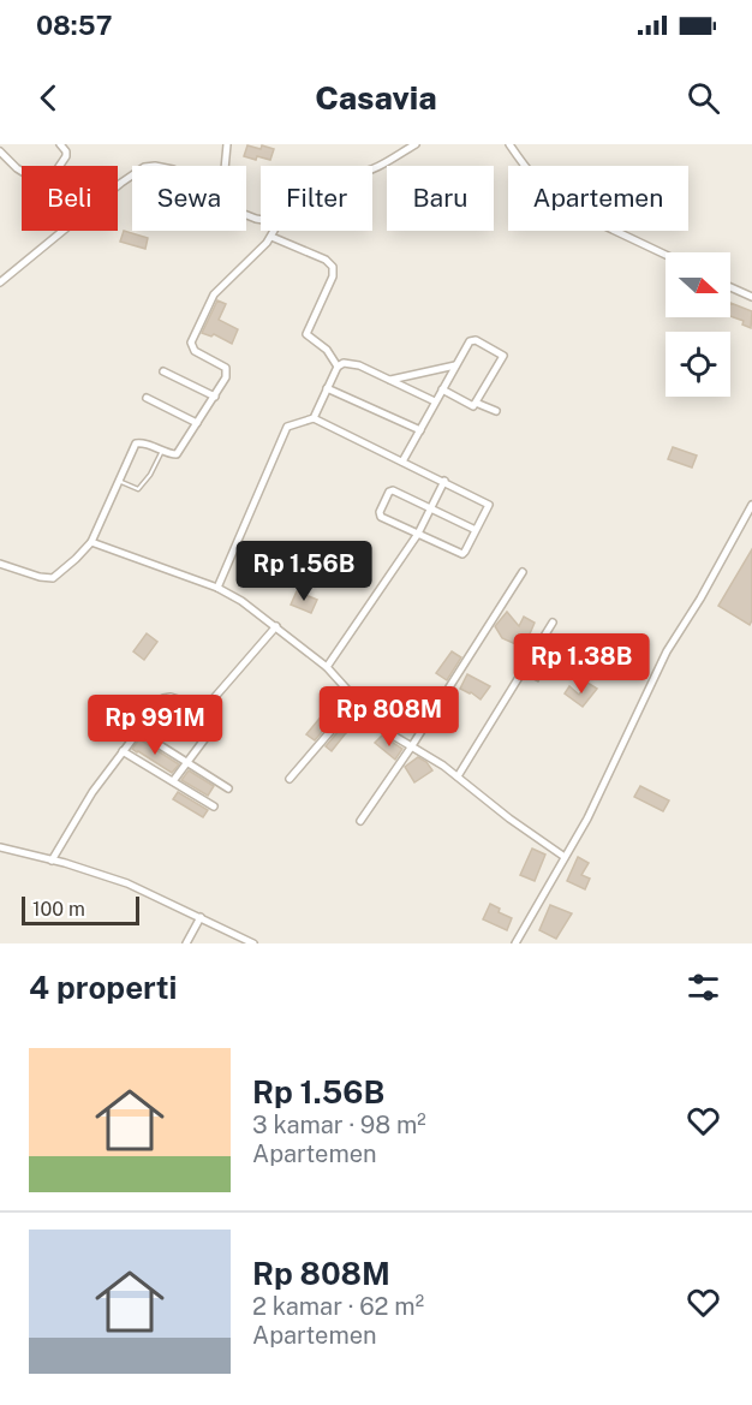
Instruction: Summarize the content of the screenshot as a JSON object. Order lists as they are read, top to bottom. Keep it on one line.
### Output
{"scale_bar":"100 m","north":"right","page":{"status":"08:57","header":"Casavia","chip":["Beli","Sewa","Filter","Baru","Apartemen"],"price":["Rp 1.56B","Rp 1.38B","Rp 808M","Rp 991M"],"scale":"100 m","heading":"4 properti","list":[{"name":"Rp 1.56B","note":"3 kamar · 98 m² · Apartemen"},{"name":"Rp 808M","note":"2 kamar · 62 m² · Apartemen"}]}}
